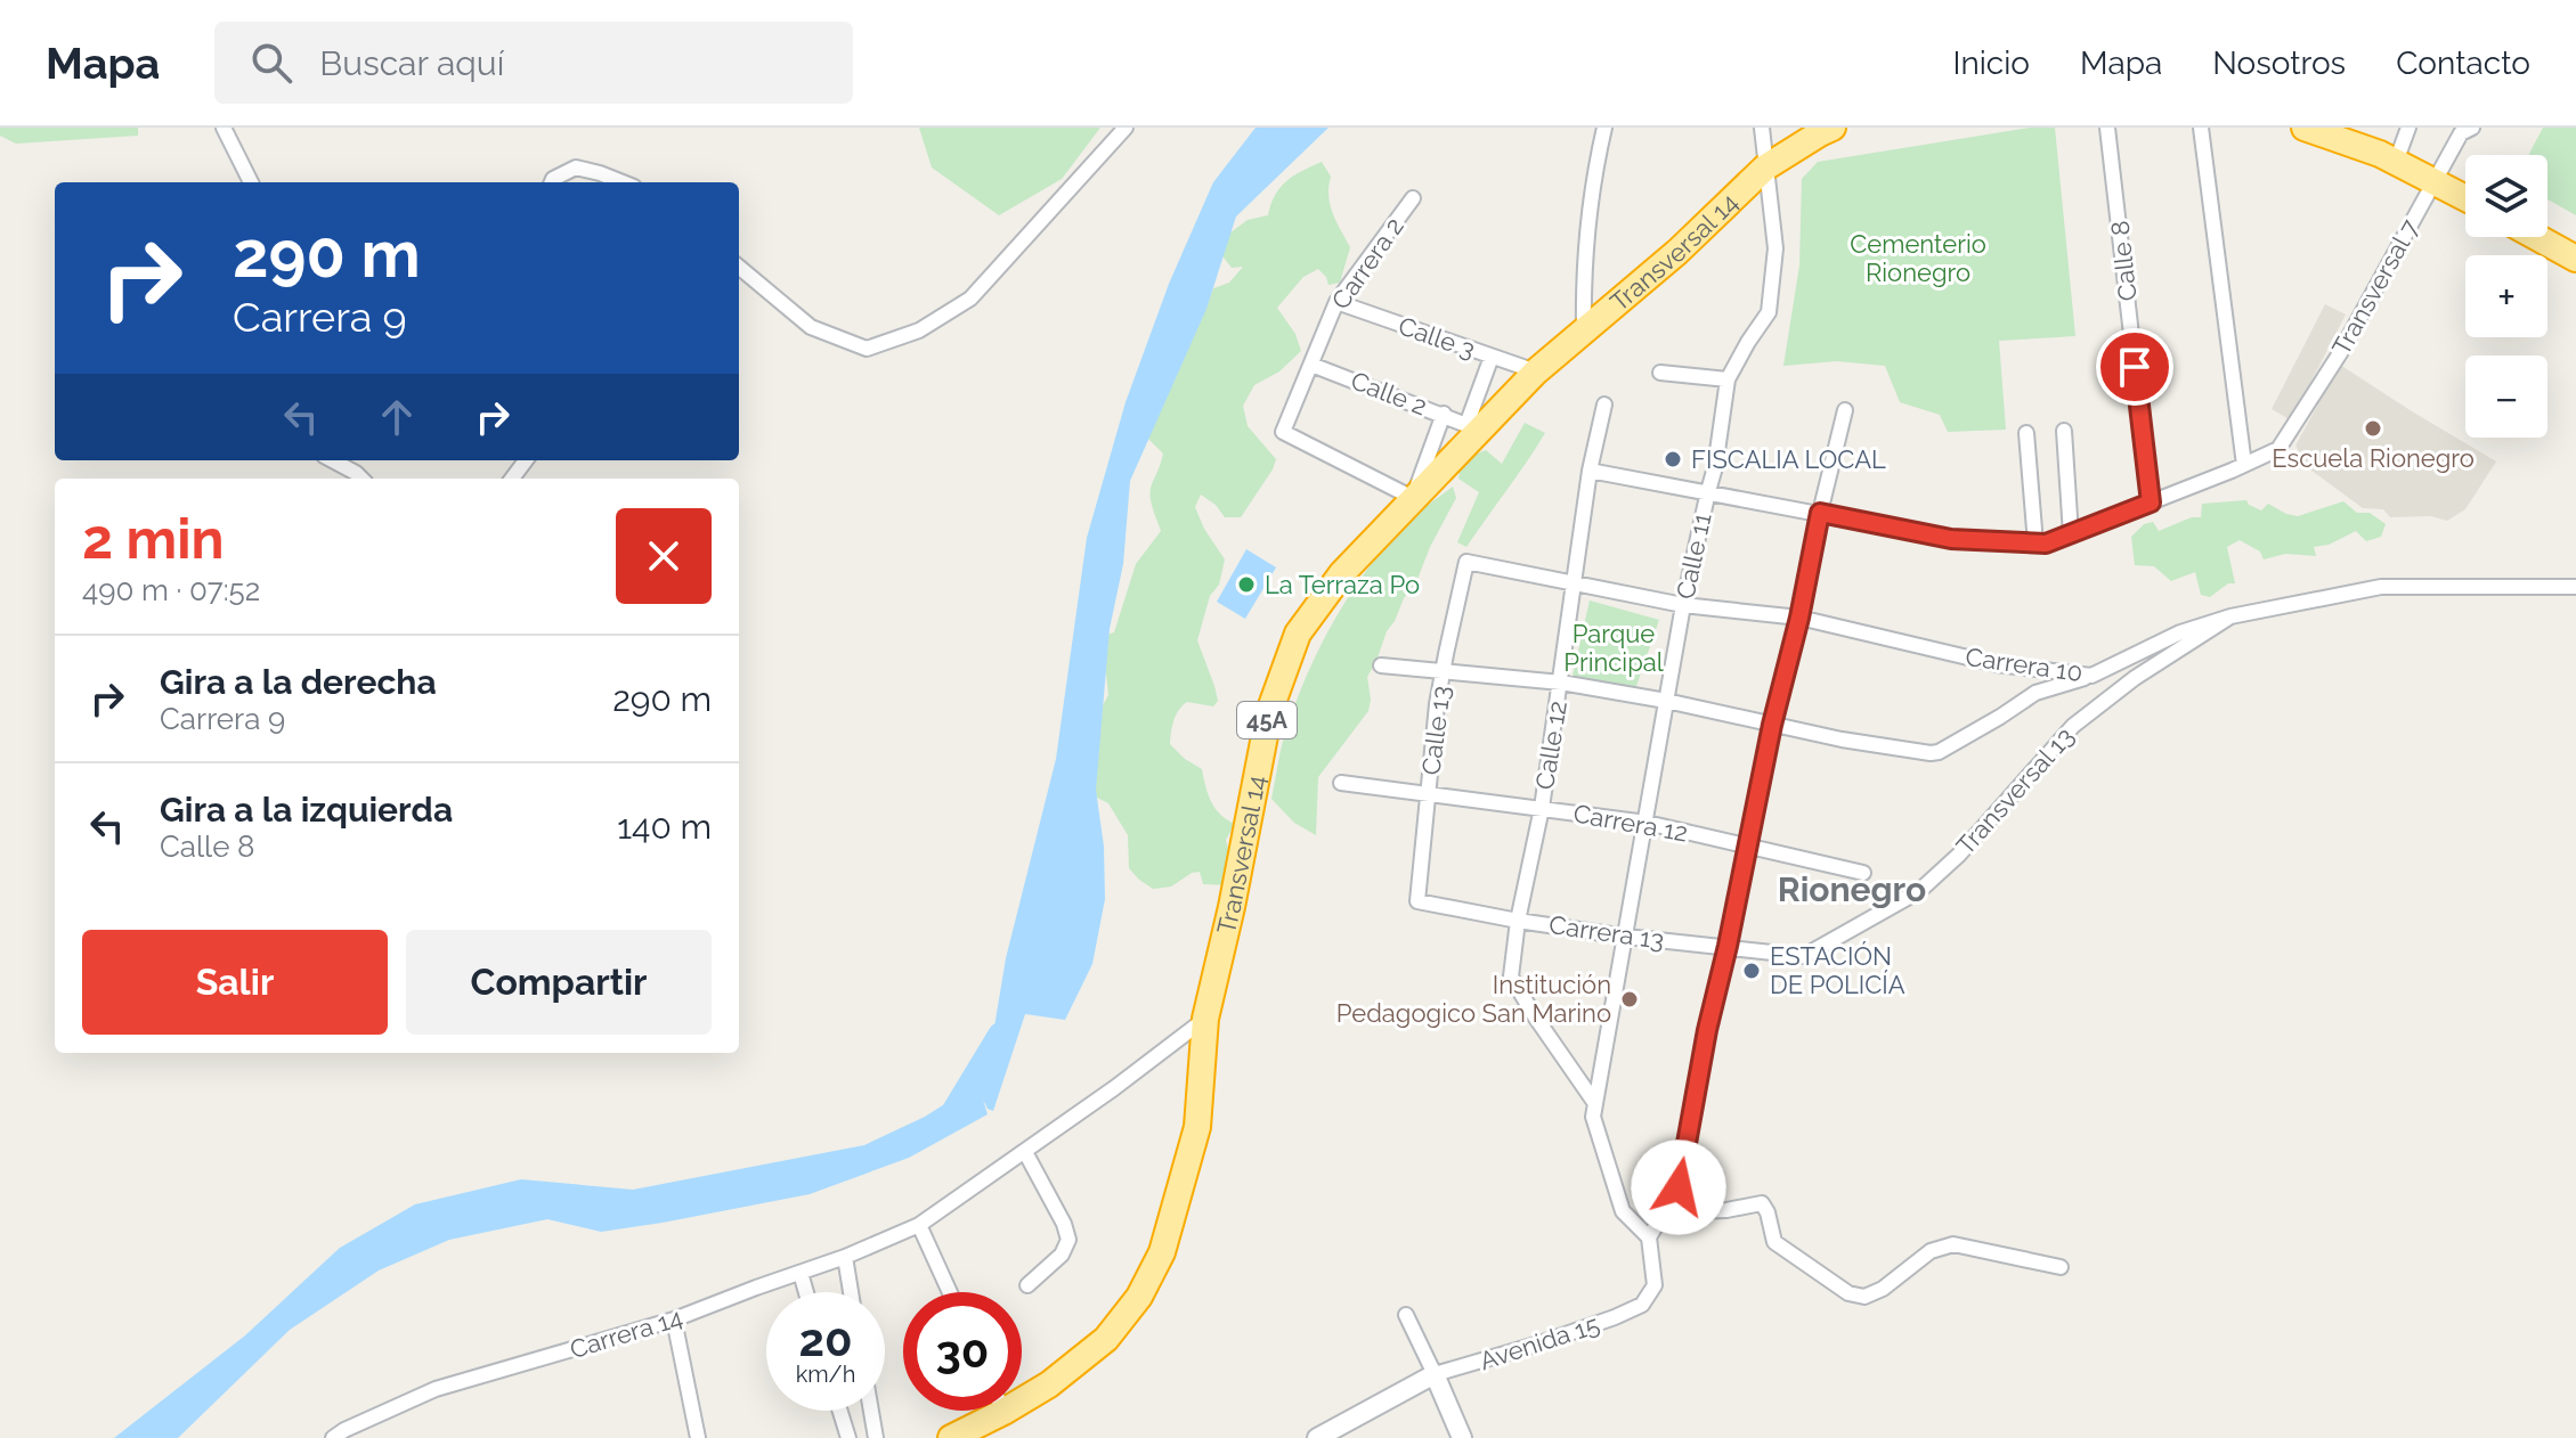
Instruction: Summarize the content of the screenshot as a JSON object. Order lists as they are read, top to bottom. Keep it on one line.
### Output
{"streets":{"highway":["Transversal 14","45A"],"street":["Calle 8","Carrera 2","Transversal 7","Calle 3","Calle 2","Calle 11","Carrera 10","Calle 13","Calle 12","Transversal 13","Carrera 12","Carrera 13","Carrera 14","Avenida 15"]},"crossings":[["Transversal 14","Carrera 2"],["Transversal 14","Calle 3"],["Transversal 14","Calle 11"],["Transversal 14","Carrera 14"],["Carrera 2","Calle 3"],["Carrera 2","Calle 2"],["Calle 3","Calle 2"],["Calle 11","Carrera 10"],["Calle 11","Calle 12"],["Calle 11","Carrera 12"],["Calle 11","Carrera 13"],["Carrera 10","Calle 13"],["Carrera 10","Calle 12"],["Carrera 10","Transversal 13"],["Calle 13","Carrera 12"],["Calle 13","Carrera 13"],["Calle 12","Carrera 12"],["Calle 12","Carrera 13"],["Transversal 13","Carrera 13"]],"districts":["Rionegro"],"parks":["Cementerio Rionegro","Parque Principal"],"places":["Escuela Rionegro","FISCALIA LOCAL","La Terraza Po","ESTACIÓN DE POLICÍA","Institución Pedagogico San Marino"],"page":{"header":"Mapa","search":"Buscar aquí","nav":["Inicio","Mapa","Nosotros","Contacto"],"map_buttons":["+","−"],"turn":["290 m","Carrera 9"],"heading":["2 min","490 m · 07:52"],"list":[{"name":"Gira a la derecha","note":"Carrera 9","value":"290 m"},{"name":"Gira a la izquierda","note":"Calle 8","value":"140 m"}],"buttons":["Salir","Compartir"],"speed":"20 km/h","limit":"30"}}
